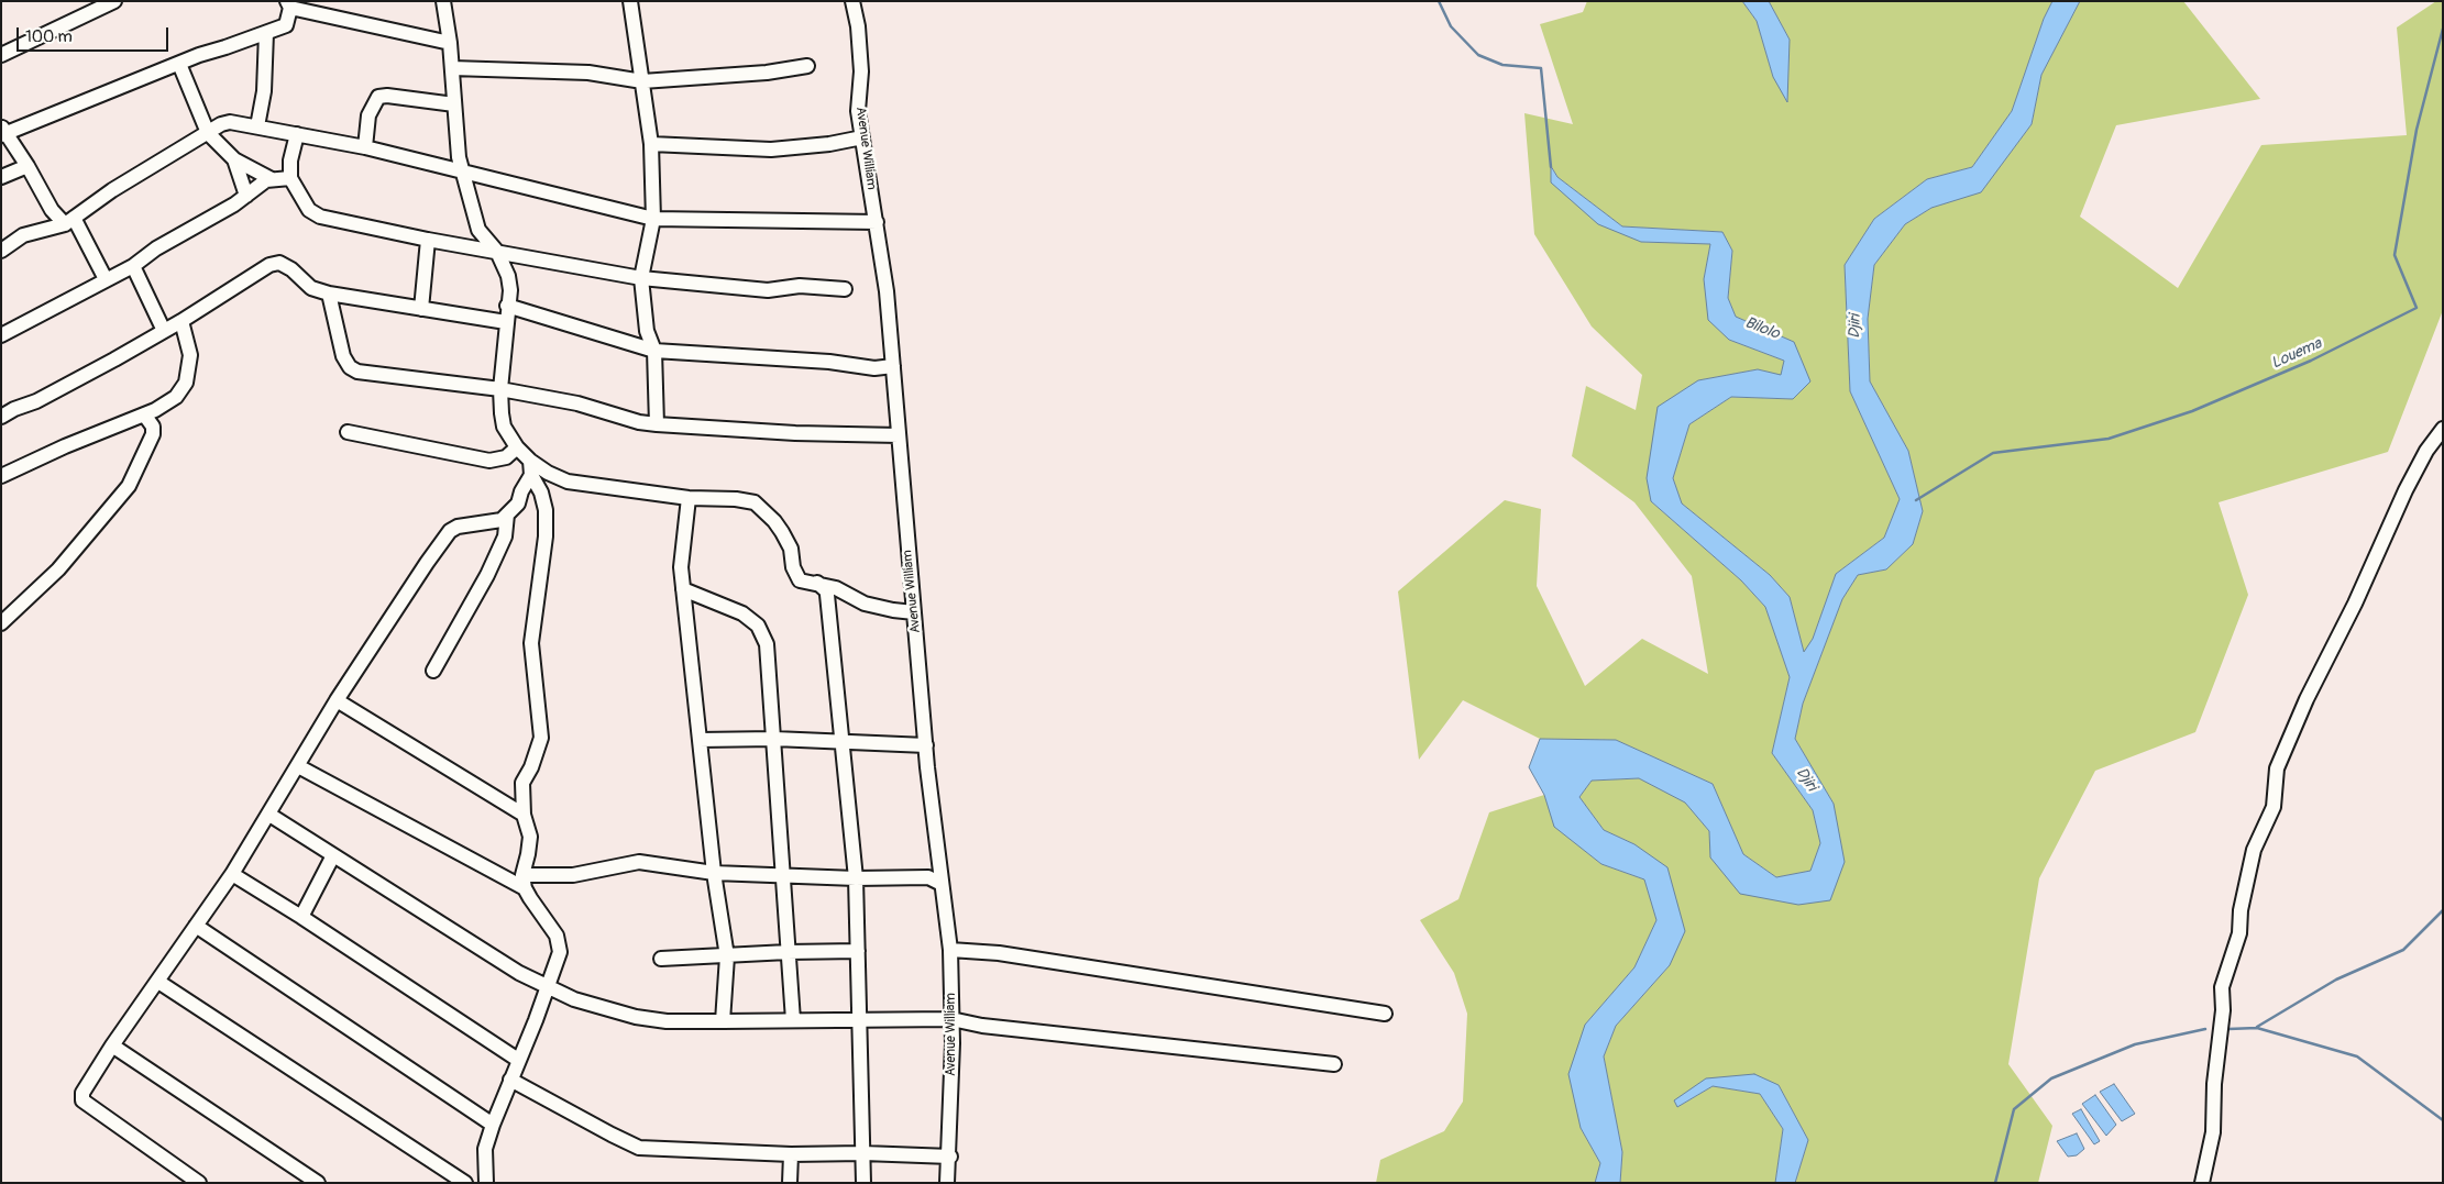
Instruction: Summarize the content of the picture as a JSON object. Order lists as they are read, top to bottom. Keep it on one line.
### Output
{"streets":{"street":["Avenue William"]},"water":["Djiri","Bilolo","Louema"],"scale_bar":"100 m"}
